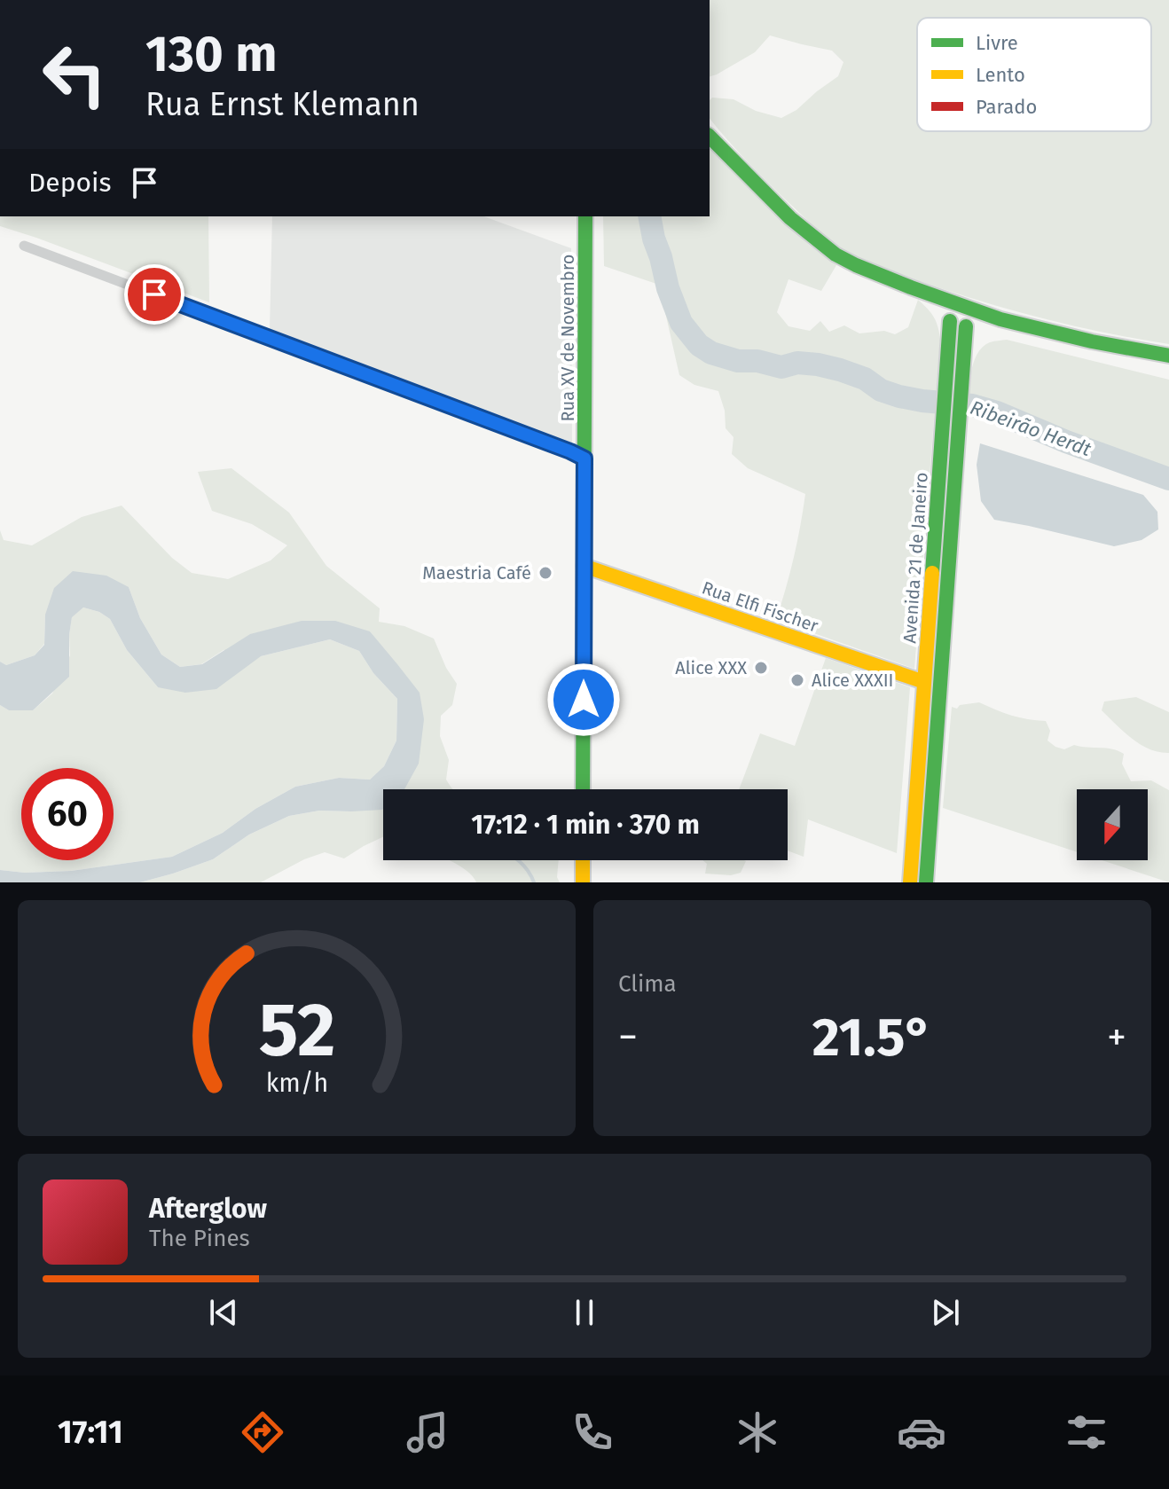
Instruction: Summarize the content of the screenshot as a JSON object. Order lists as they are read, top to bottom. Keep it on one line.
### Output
{"streets":{"main road":["Rua XV de Novembro","Avenida 21 de Janeiro","Rua Elfi Fischer"]},"crossings":[["Rua XV de Novembro","Rua Elfi Fischer"],["Avenida 21 de Janeiro","Rua Elfi Fischer"]],"water":["Ribeirão Herdt"],"places":["Maestria Café","Alice XXX","Alice XXXII"],"legend":["Livre","Lento","Parado"],"north":"bottom","page":{"turn":["130 m","Rua Ernst Klemann"],"then":"Depois","limit":"60","trip":"17:12 · 1 min · 370 m","tile":"Clima","heat":["−","21.5°","+"],"song":["Afterglow","The Pines"],"tabs":"17:11","gauge":["52","km/h"]}}
